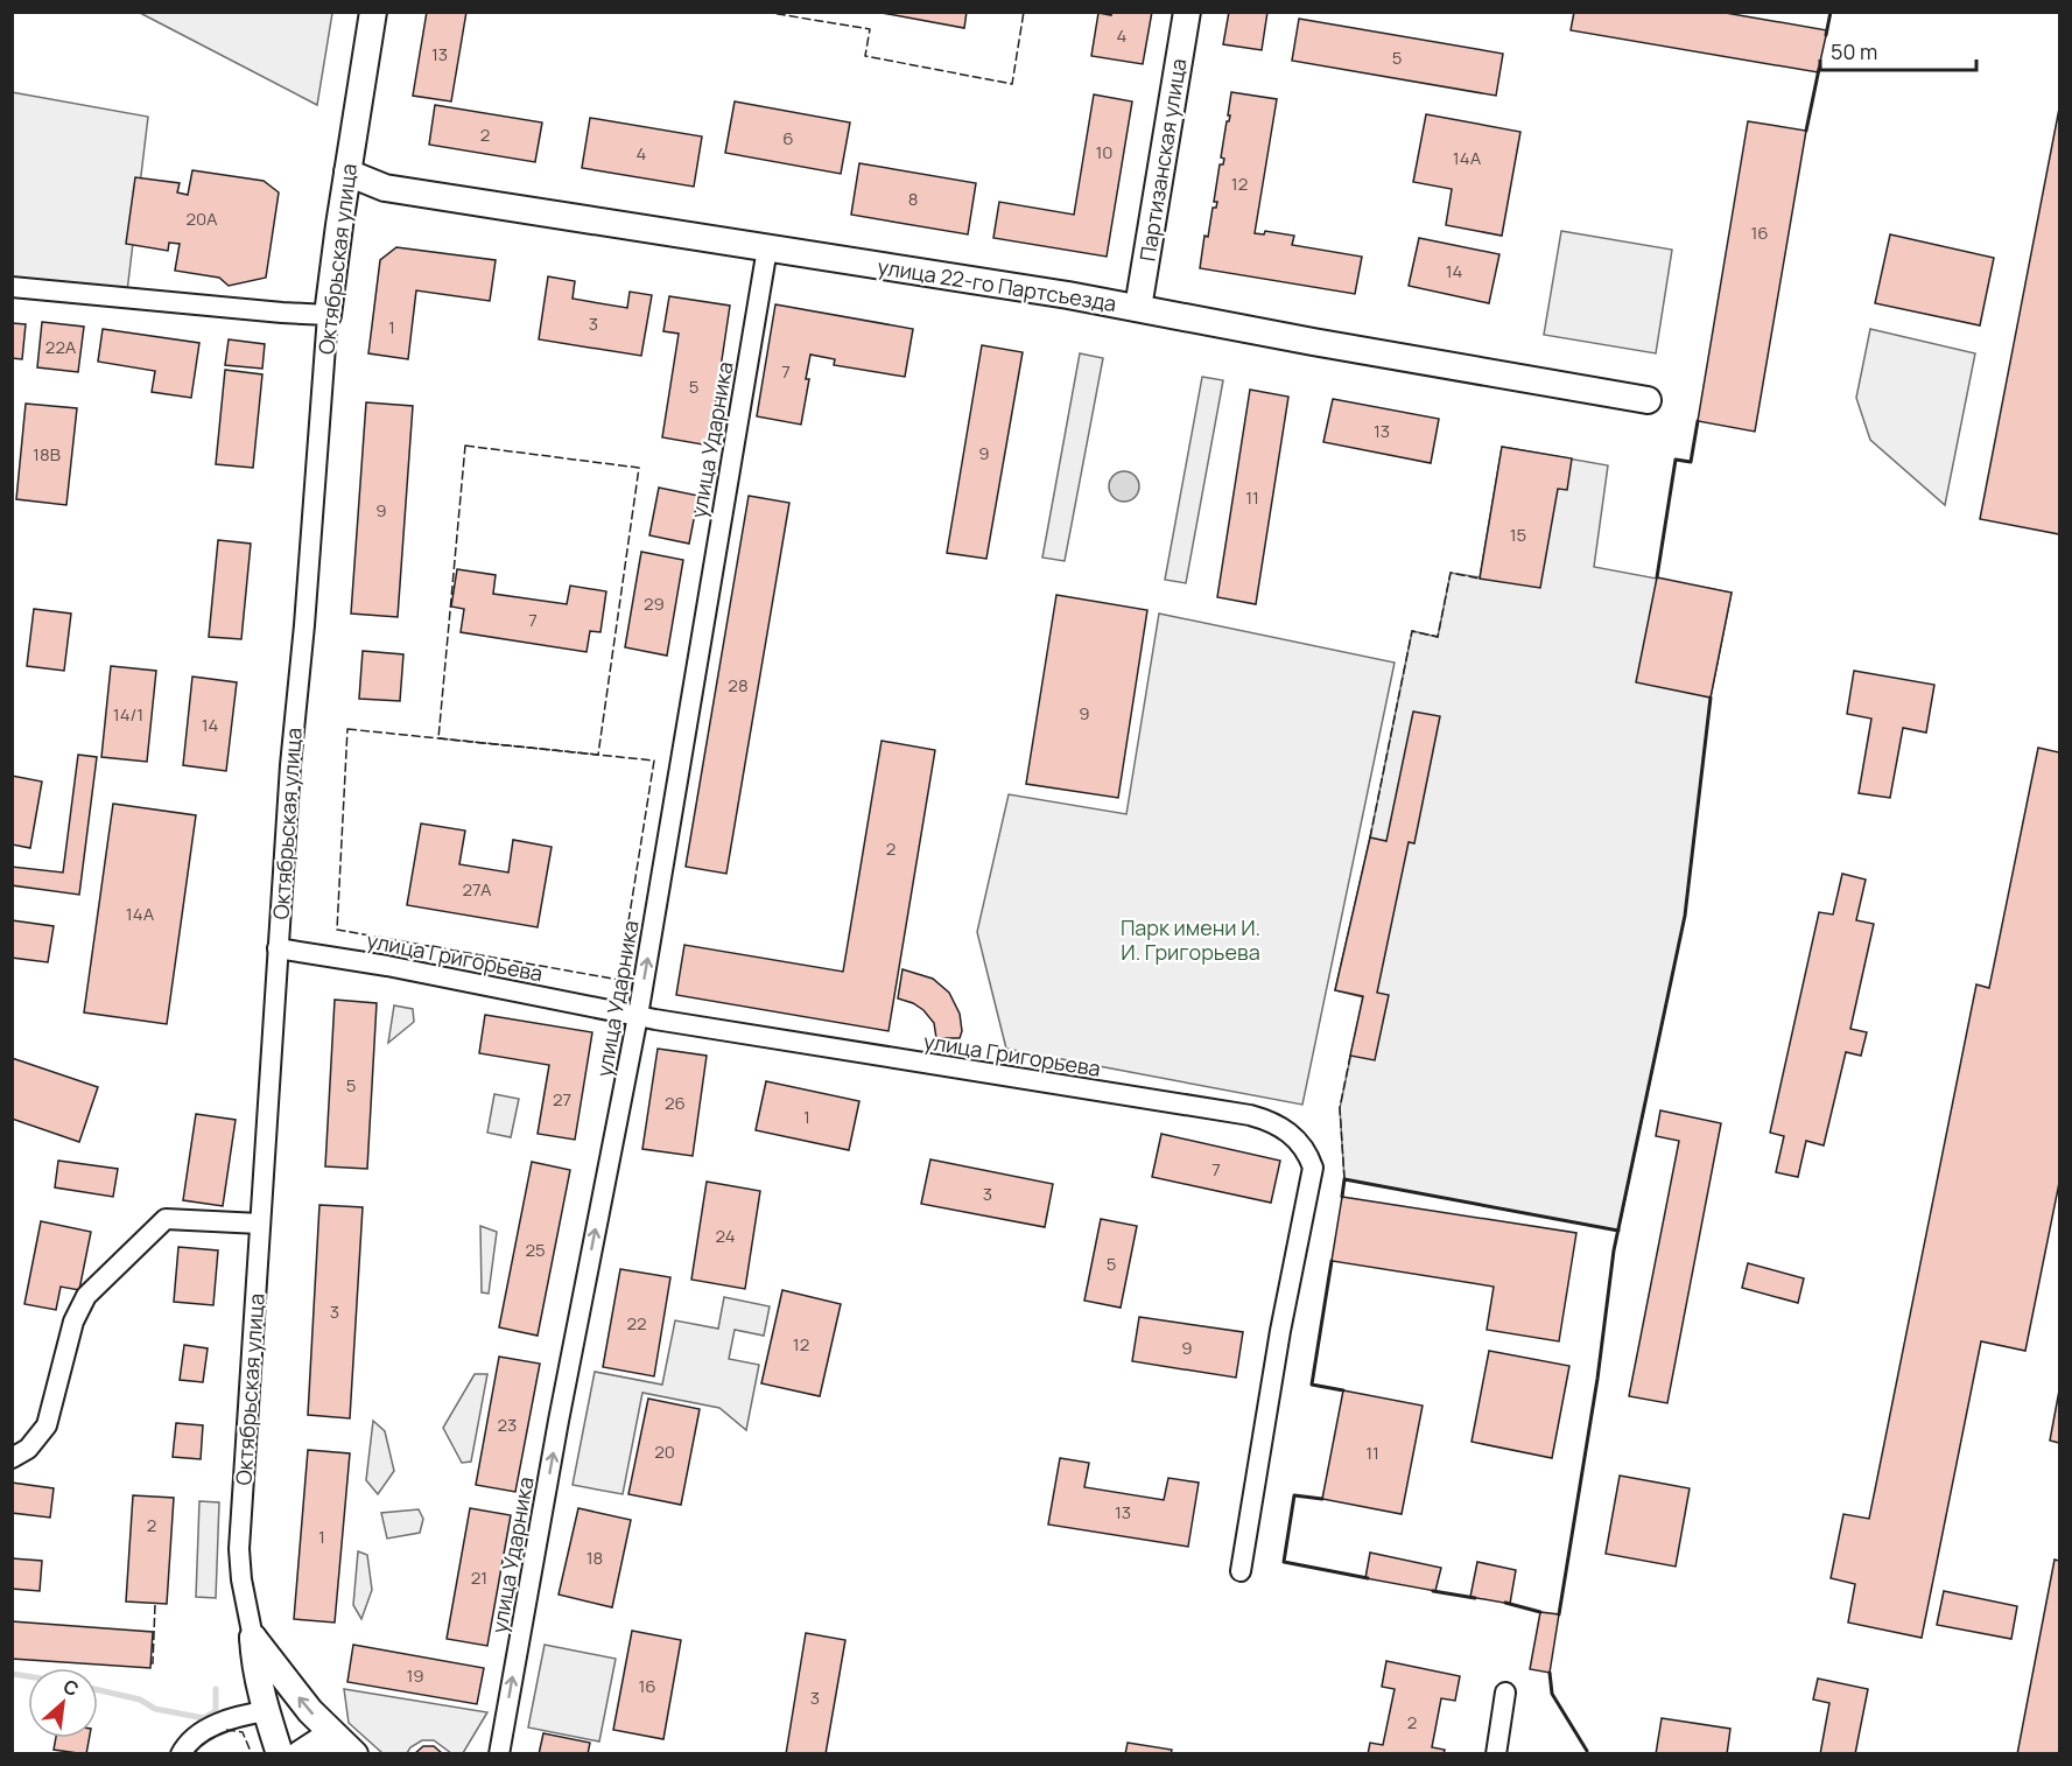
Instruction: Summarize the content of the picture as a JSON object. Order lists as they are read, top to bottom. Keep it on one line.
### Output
{"streets":{"street":["Партизанская улица","Октябрьская улица","улица 22-го Партсъезда","улица Ударника","улица Григорьева"]},"crossings":[["Партизанская улица","улица 22-го Партсъезда"],["Октябрьская улица","улица 22-го Партсъезда"],["Октябрьская улица","улица Григорьева"],["улица 22-го Партсъезда","улица Ударника"],["улица Ударника","улица Григорьева"]],"one_way":["улица Ударника"],"parks":["Парк имени И. И. Григорьева"],"house_numbers":["4","13","5","2","6","10","4","14А","12","8","20А","16","14","3","1","22А","7","5","13","9","18В","11","9","15","29","7","28","9","14/1","14","2","27А","14А","5","27","26","1","7","3","24","25","5","3","22","12","9","23","20","11","13","2","1","18","21","19","16","3","2"],"scale_bar":"50 m","north":"top right"}
